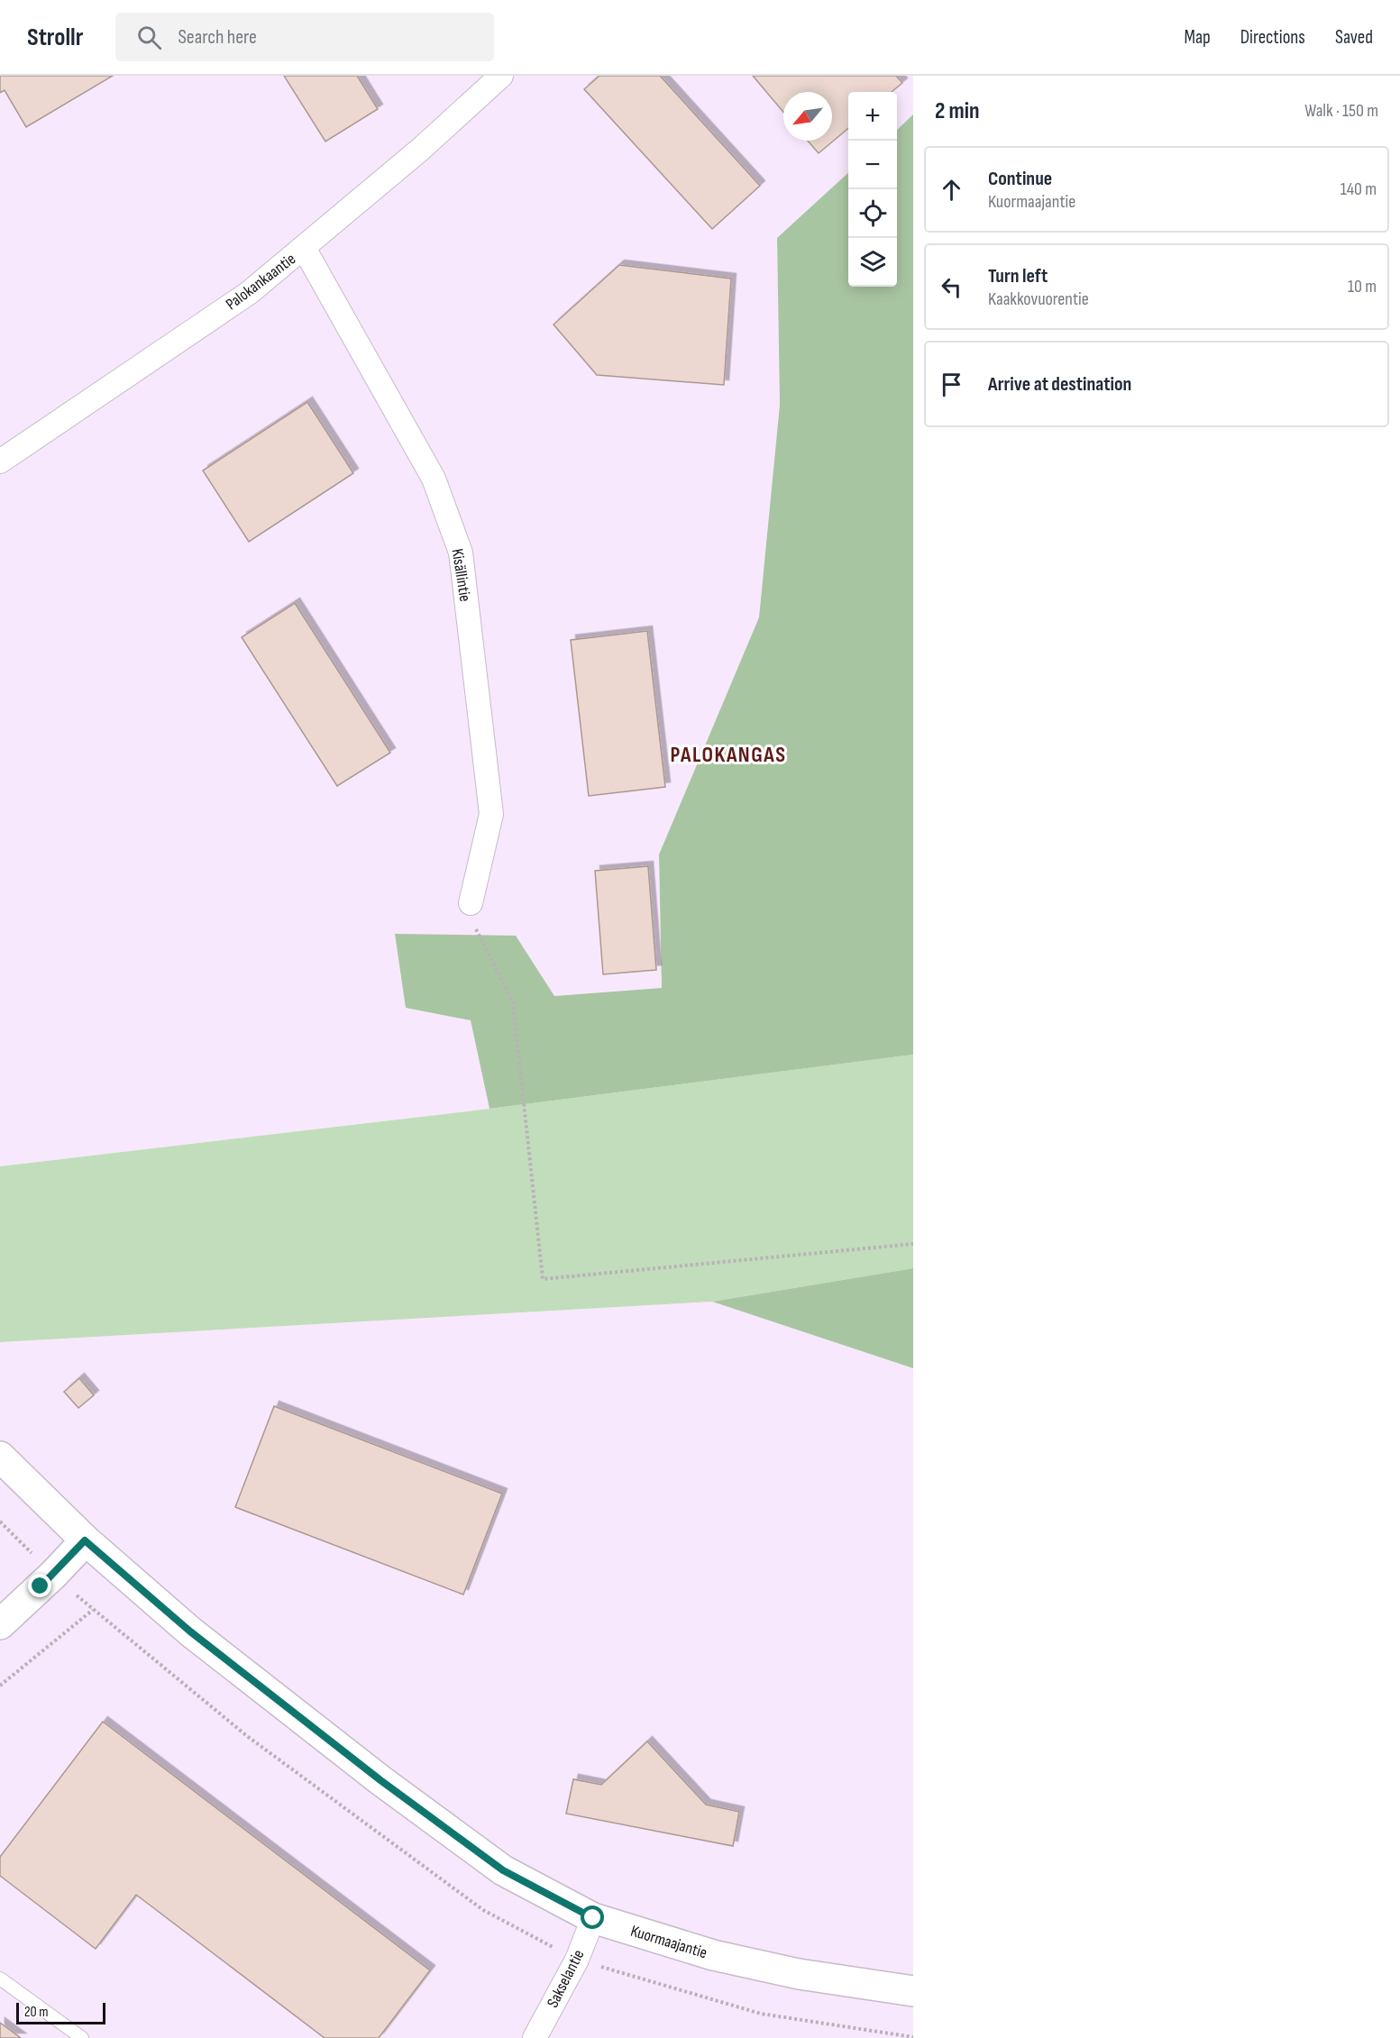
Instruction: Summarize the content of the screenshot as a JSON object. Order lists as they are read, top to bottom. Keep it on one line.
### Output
{"streets":{"street":["Palokankaantie","Kisällintie","Kuormaajantie","Sakselantie"]},"crossings":[["Palokankaantie","Kisällintie"],["Kuormaajantie","Sakselantie"]],"districts":["PALOKANGAS"],"scale_bar":"20 m","north":"bottom left","page":{"header":"Strollr","search":"Search here","nav":["Map","Directions","Saved"],"heading":["2 min","Walk · 150 m"],"map_buttons":["+","−"],"list":[["Continue","Kuormaajantie","140 m"],["Turn left","Kaakkovuorentie","10 m"],"Arrive at destination"],"scale":"20 m"}}
